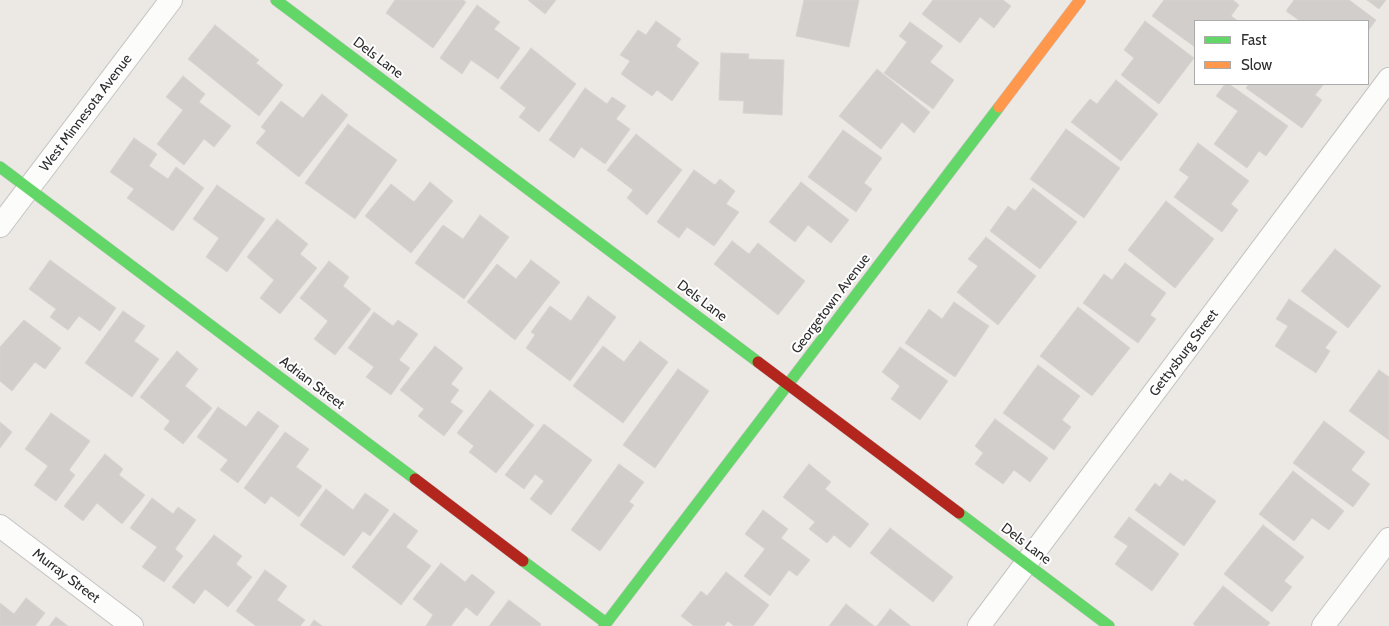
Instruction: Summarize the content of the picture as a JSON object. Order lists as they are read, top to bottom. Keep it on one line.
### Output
{"streets":{"street":["Dels Lane","West Minnesota Avenue","Georgetown Avenue","Gettysburg Street","Adrian Street","Murray Street"]},"crossings":[["Dels Lane","Georgetown Avenue"],["Dels Lane","Gettysburg Street"],["West Minnesota Avenue","Adrian Street"],["Georgetown Avenue","Adrian Street"]],"legend":["Fast","Slow"]}
